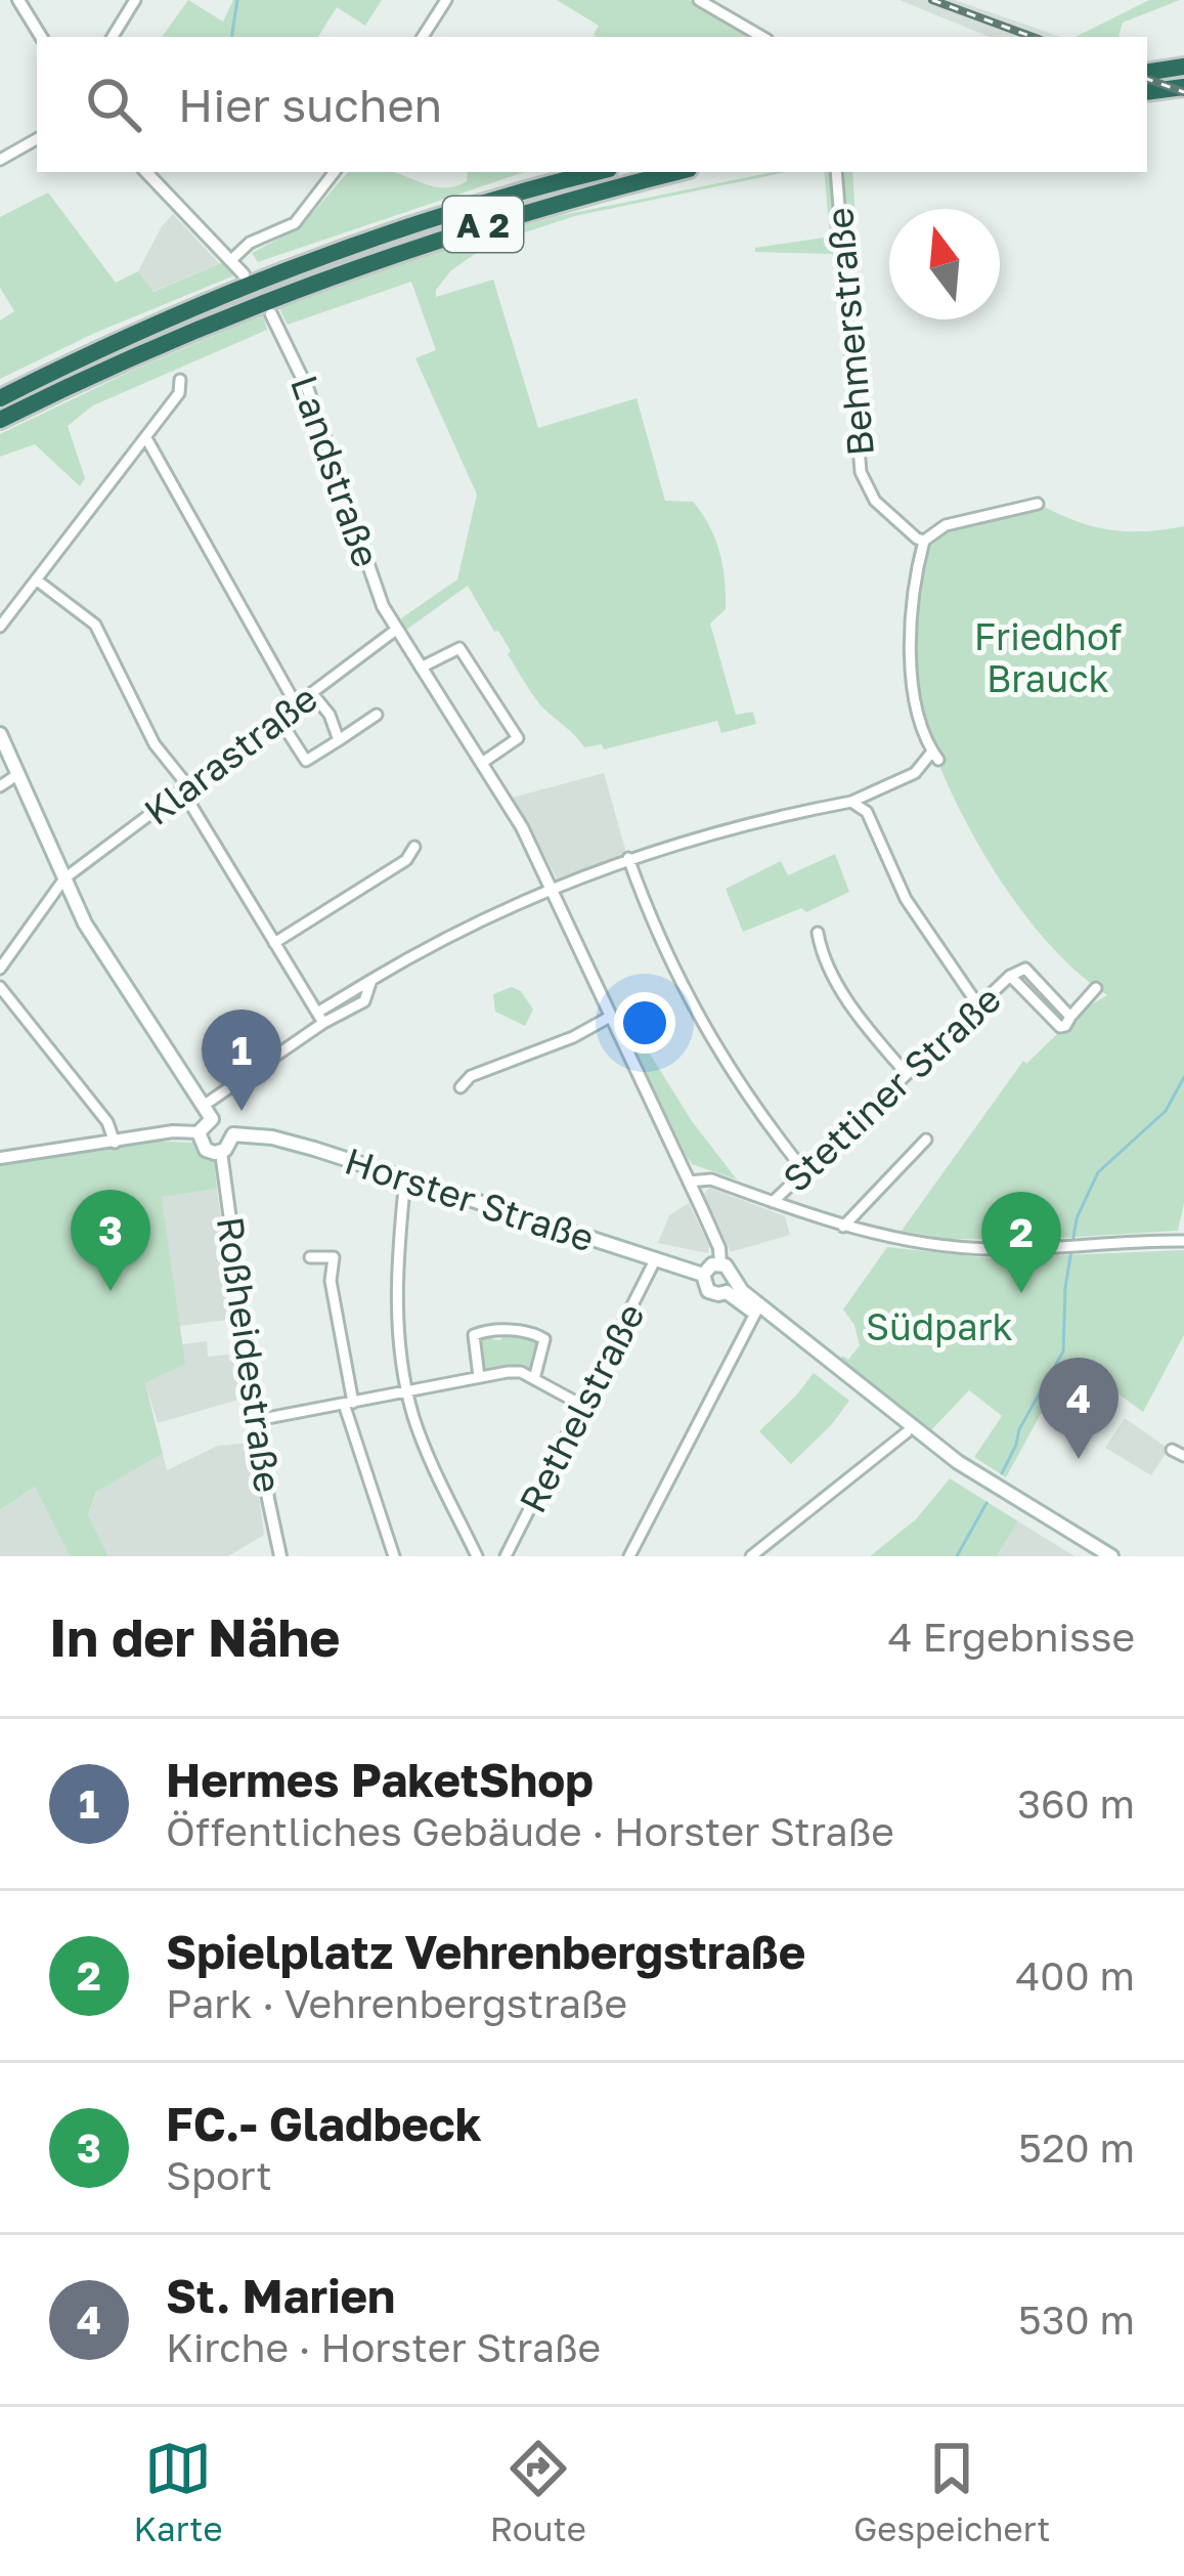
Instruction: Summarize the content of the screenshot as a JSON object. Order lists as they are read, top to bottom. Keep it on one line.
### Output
{"streets":{"highway":["A 2"],"main road":["Horster Straße"],"street":["Behmerstraße","Landstraße","Klarastraße","Stettiner Straße","Roßheidestraße","Rethelstraße"]},"crossings":[["Landstraße","Klarastraße"],["Landstraße","Horster Straße"],["Horster Straße","Roßheidestraße"],["Horster Straße","Rethelstraße"]],"parks":["Friedhof Brauck","Südpark"],"north":"top","page":{"search":"Hier suchen","pins":["1","3","2","4"],"heading":["In der Nähe","4 Ergebnisse"],"list":[{"mark":"1","name":"Hermes PaketShop","note":"Öffentliches Gebäude · Horster Straße","value":"360 m"},{"mark":"2","name":"Spielplatz Vehrenbergstraße","note":"Park · Vehrenbergstraße","value":"400 m"},{"mark":"3","name":"FC.- Gladbeck","note":"Sport","value":"520 m"},{"mark":"4","name":"St. Marien","note":"Kirche · Horster Straße","value":"530 m"}],"nav":["Karte","Route","Gespeichert"]}}
